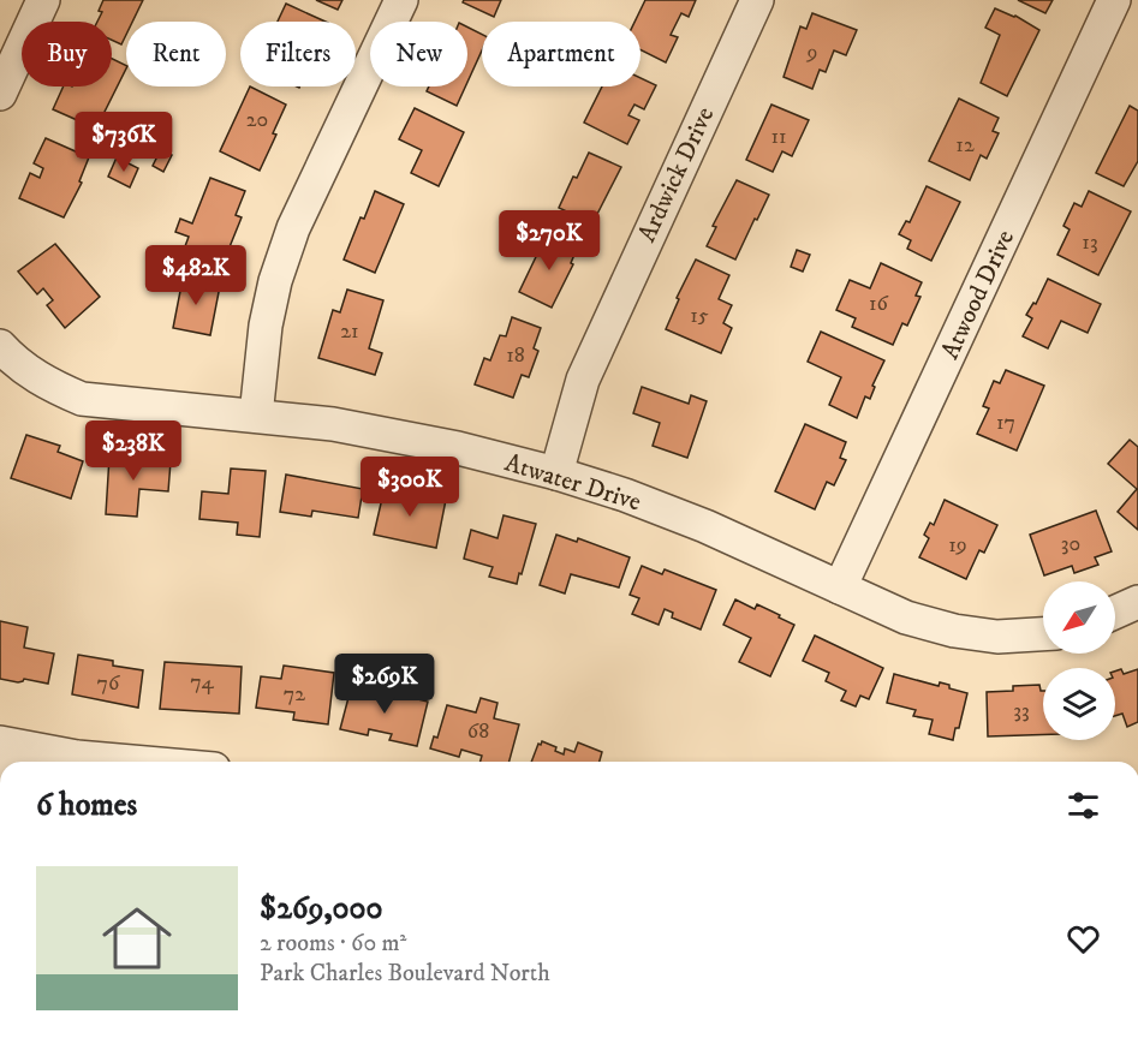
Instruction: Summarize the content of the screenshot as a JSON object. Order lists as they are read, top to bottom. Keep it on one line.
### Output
{"streets":{"street":["Ardwick Drive","Atwood Drive","Atwater Drive"]},"crossings":[["Ardwick Drive","Atwater Drive"],["Atwood Drive","Atwater Drive"]],"house_numbers":["9","20","11","12","13","16","15","21","18","17","30","19","74","76","72","33","68"],"north":"bottom left","page":{"chip":["Buy","Rent","Filters","New","Apartment"],"price":["$736K","$270K","$482K","$238K","$300K","$269K"],"heading":"6 homes","list":[{"name":"$269,000","note":"2 rooms · 60 m² · Park Charles Boulevard North"}]}}
